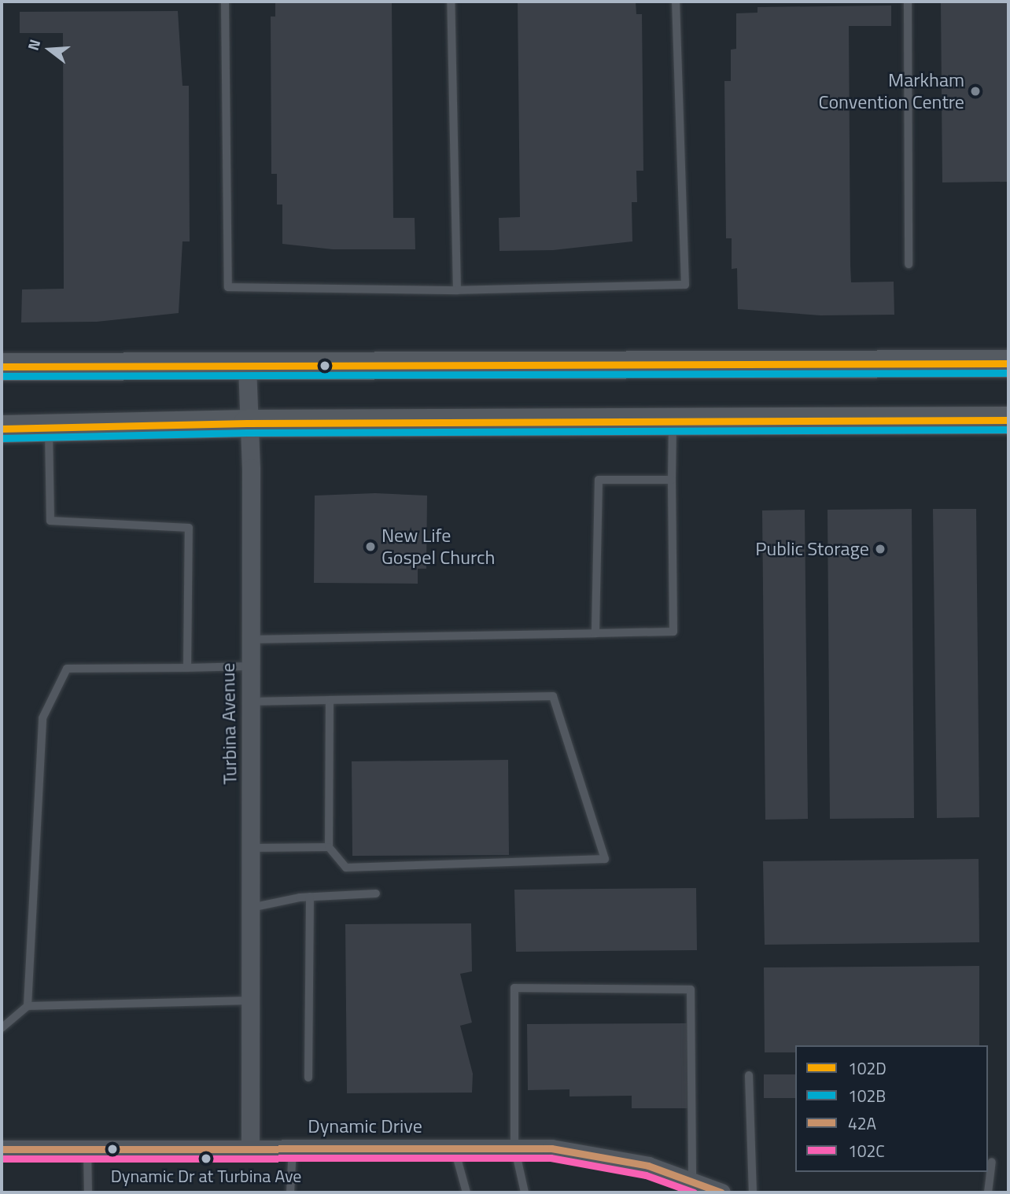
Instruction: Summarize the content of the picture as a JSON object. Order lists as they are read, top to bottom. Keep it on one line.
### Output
{"streets":{"street":["Turbina Avenue","Dynamic Drive"]},"crossings":[["Turbina Avenue","Dynamic Drive"]],"places":["Markham Convention Centre","New Life Gospel Church","Public Storage","Dynamic Dr at Turbina Ave"],"lines":["transit line 102D","transit line 102B","transit line 42A","transit line 102C"],"legend":["102D","102B","42A","102C"],"north":"left"}
